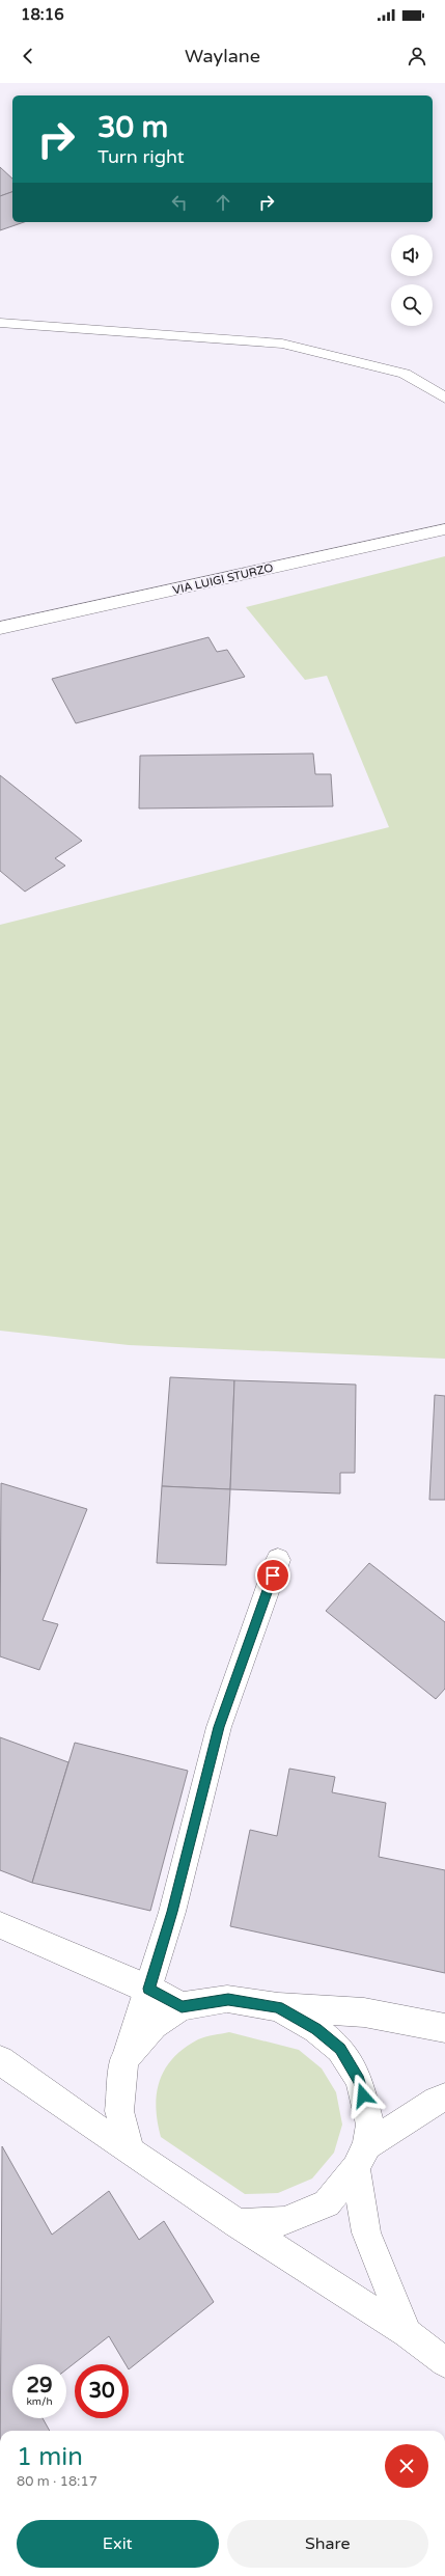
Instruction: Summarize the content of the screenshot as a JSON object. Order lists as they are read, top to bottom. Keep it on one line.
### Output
{"streets":{"street":["VIA LUIGI STURZO"]},"page":{"status":"18:16","header":"Waylane","turn":["30 m","Turn right"],"speed":"29 km/h","limit":"30","heading":["1 min","80 m · 18:17"],"buttons":["Exit","Share"]}}
